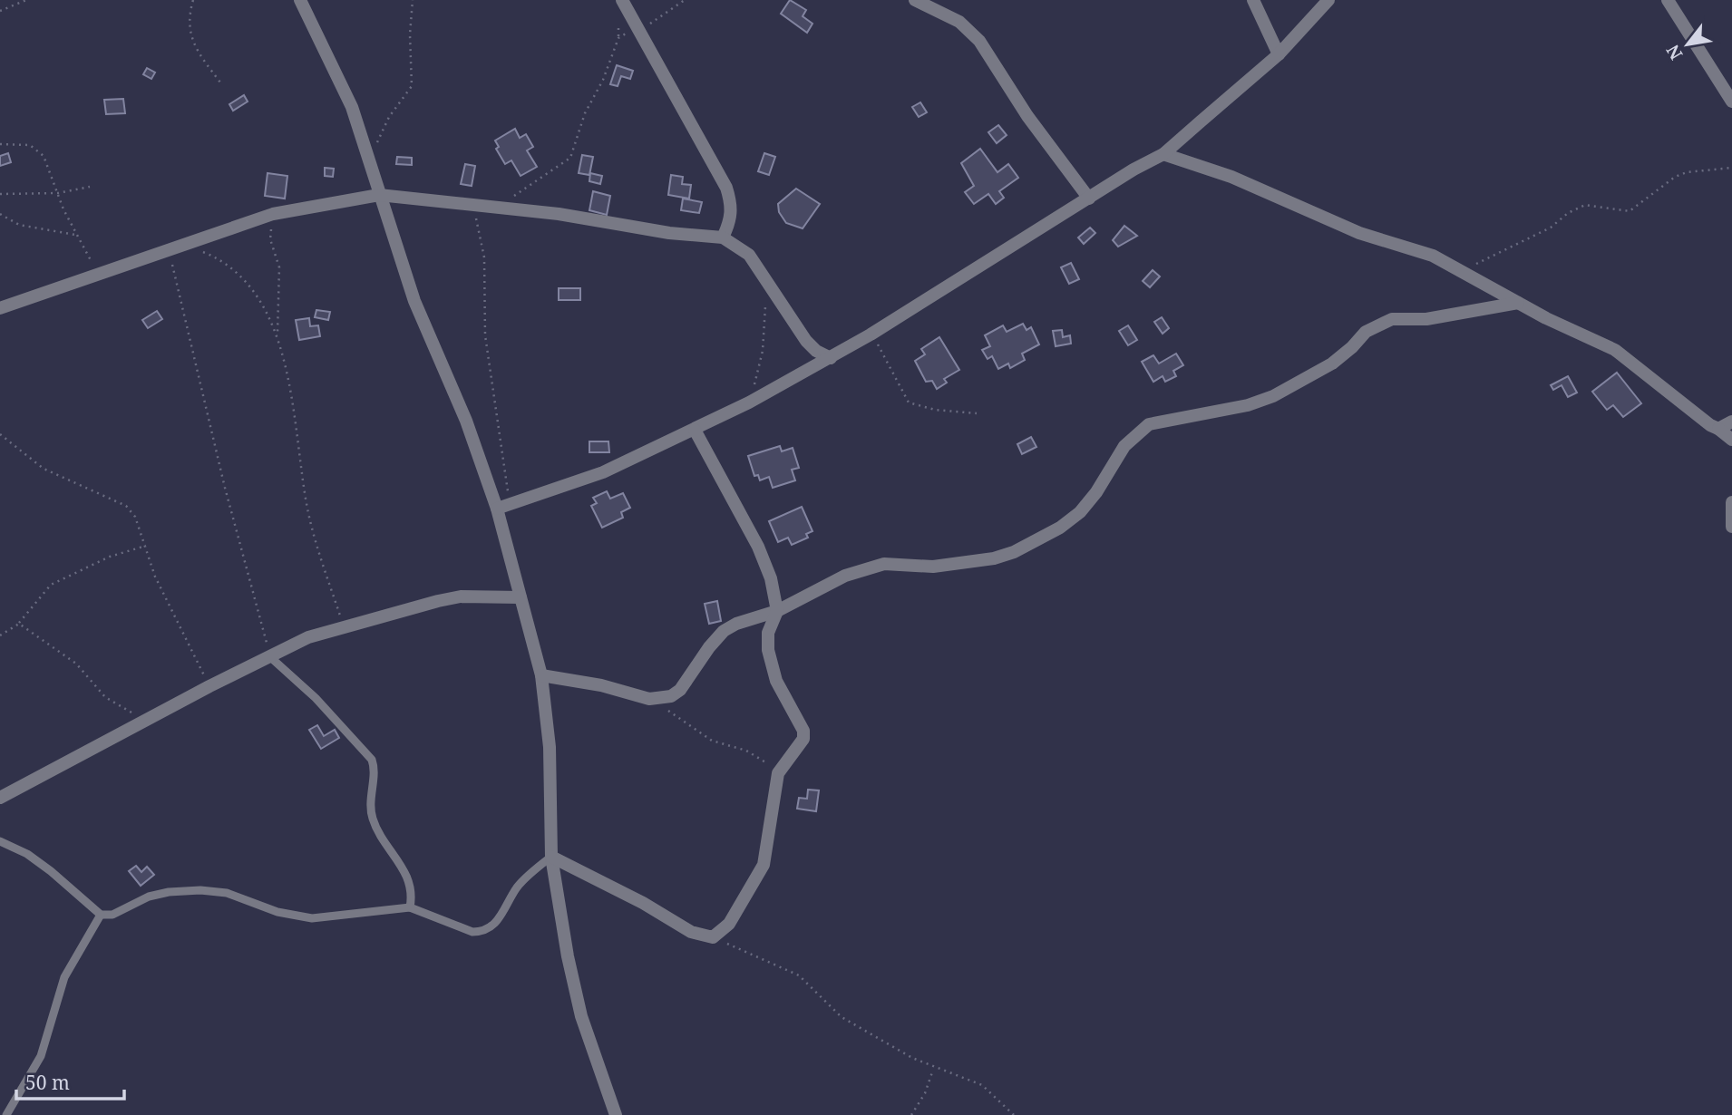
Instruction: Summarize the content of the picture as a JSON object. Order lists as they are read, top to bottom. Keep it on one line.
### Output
{"scale_bar":"50 m","north":"bottom left"}
